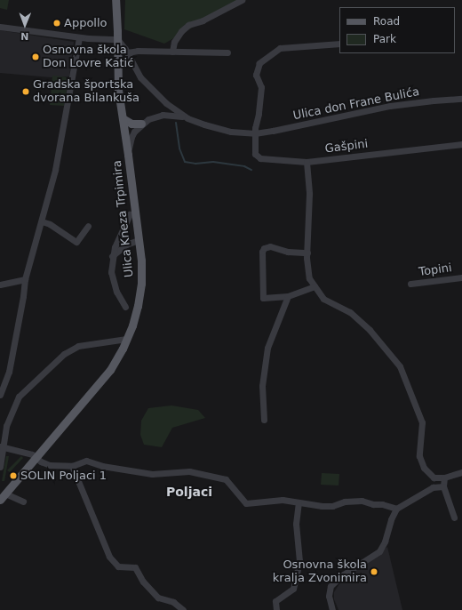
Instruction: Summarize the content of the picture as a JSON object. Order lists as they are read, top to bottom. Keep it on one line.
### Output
{"streets":{"main road":["Ulica Kneza Trpimira"],"street":["Ulica don Frane Bulića","Gašpini","Topini"]},"crossings":[["Ulica don Frane Bulića","Gašpini"],["Ulica don Frane Bulića","Ulica Kneza Trpimira"]],"districts":["Poljaci"],"places":["Appollo","Osnovna škola Don Lovre Katić","Gradska športska dvorana Bilankuša","SOLIN Poljaci 1","Osnovna škola kralja Zvonimira"],"legend":["Road","Park"],"north":"bottom"}
